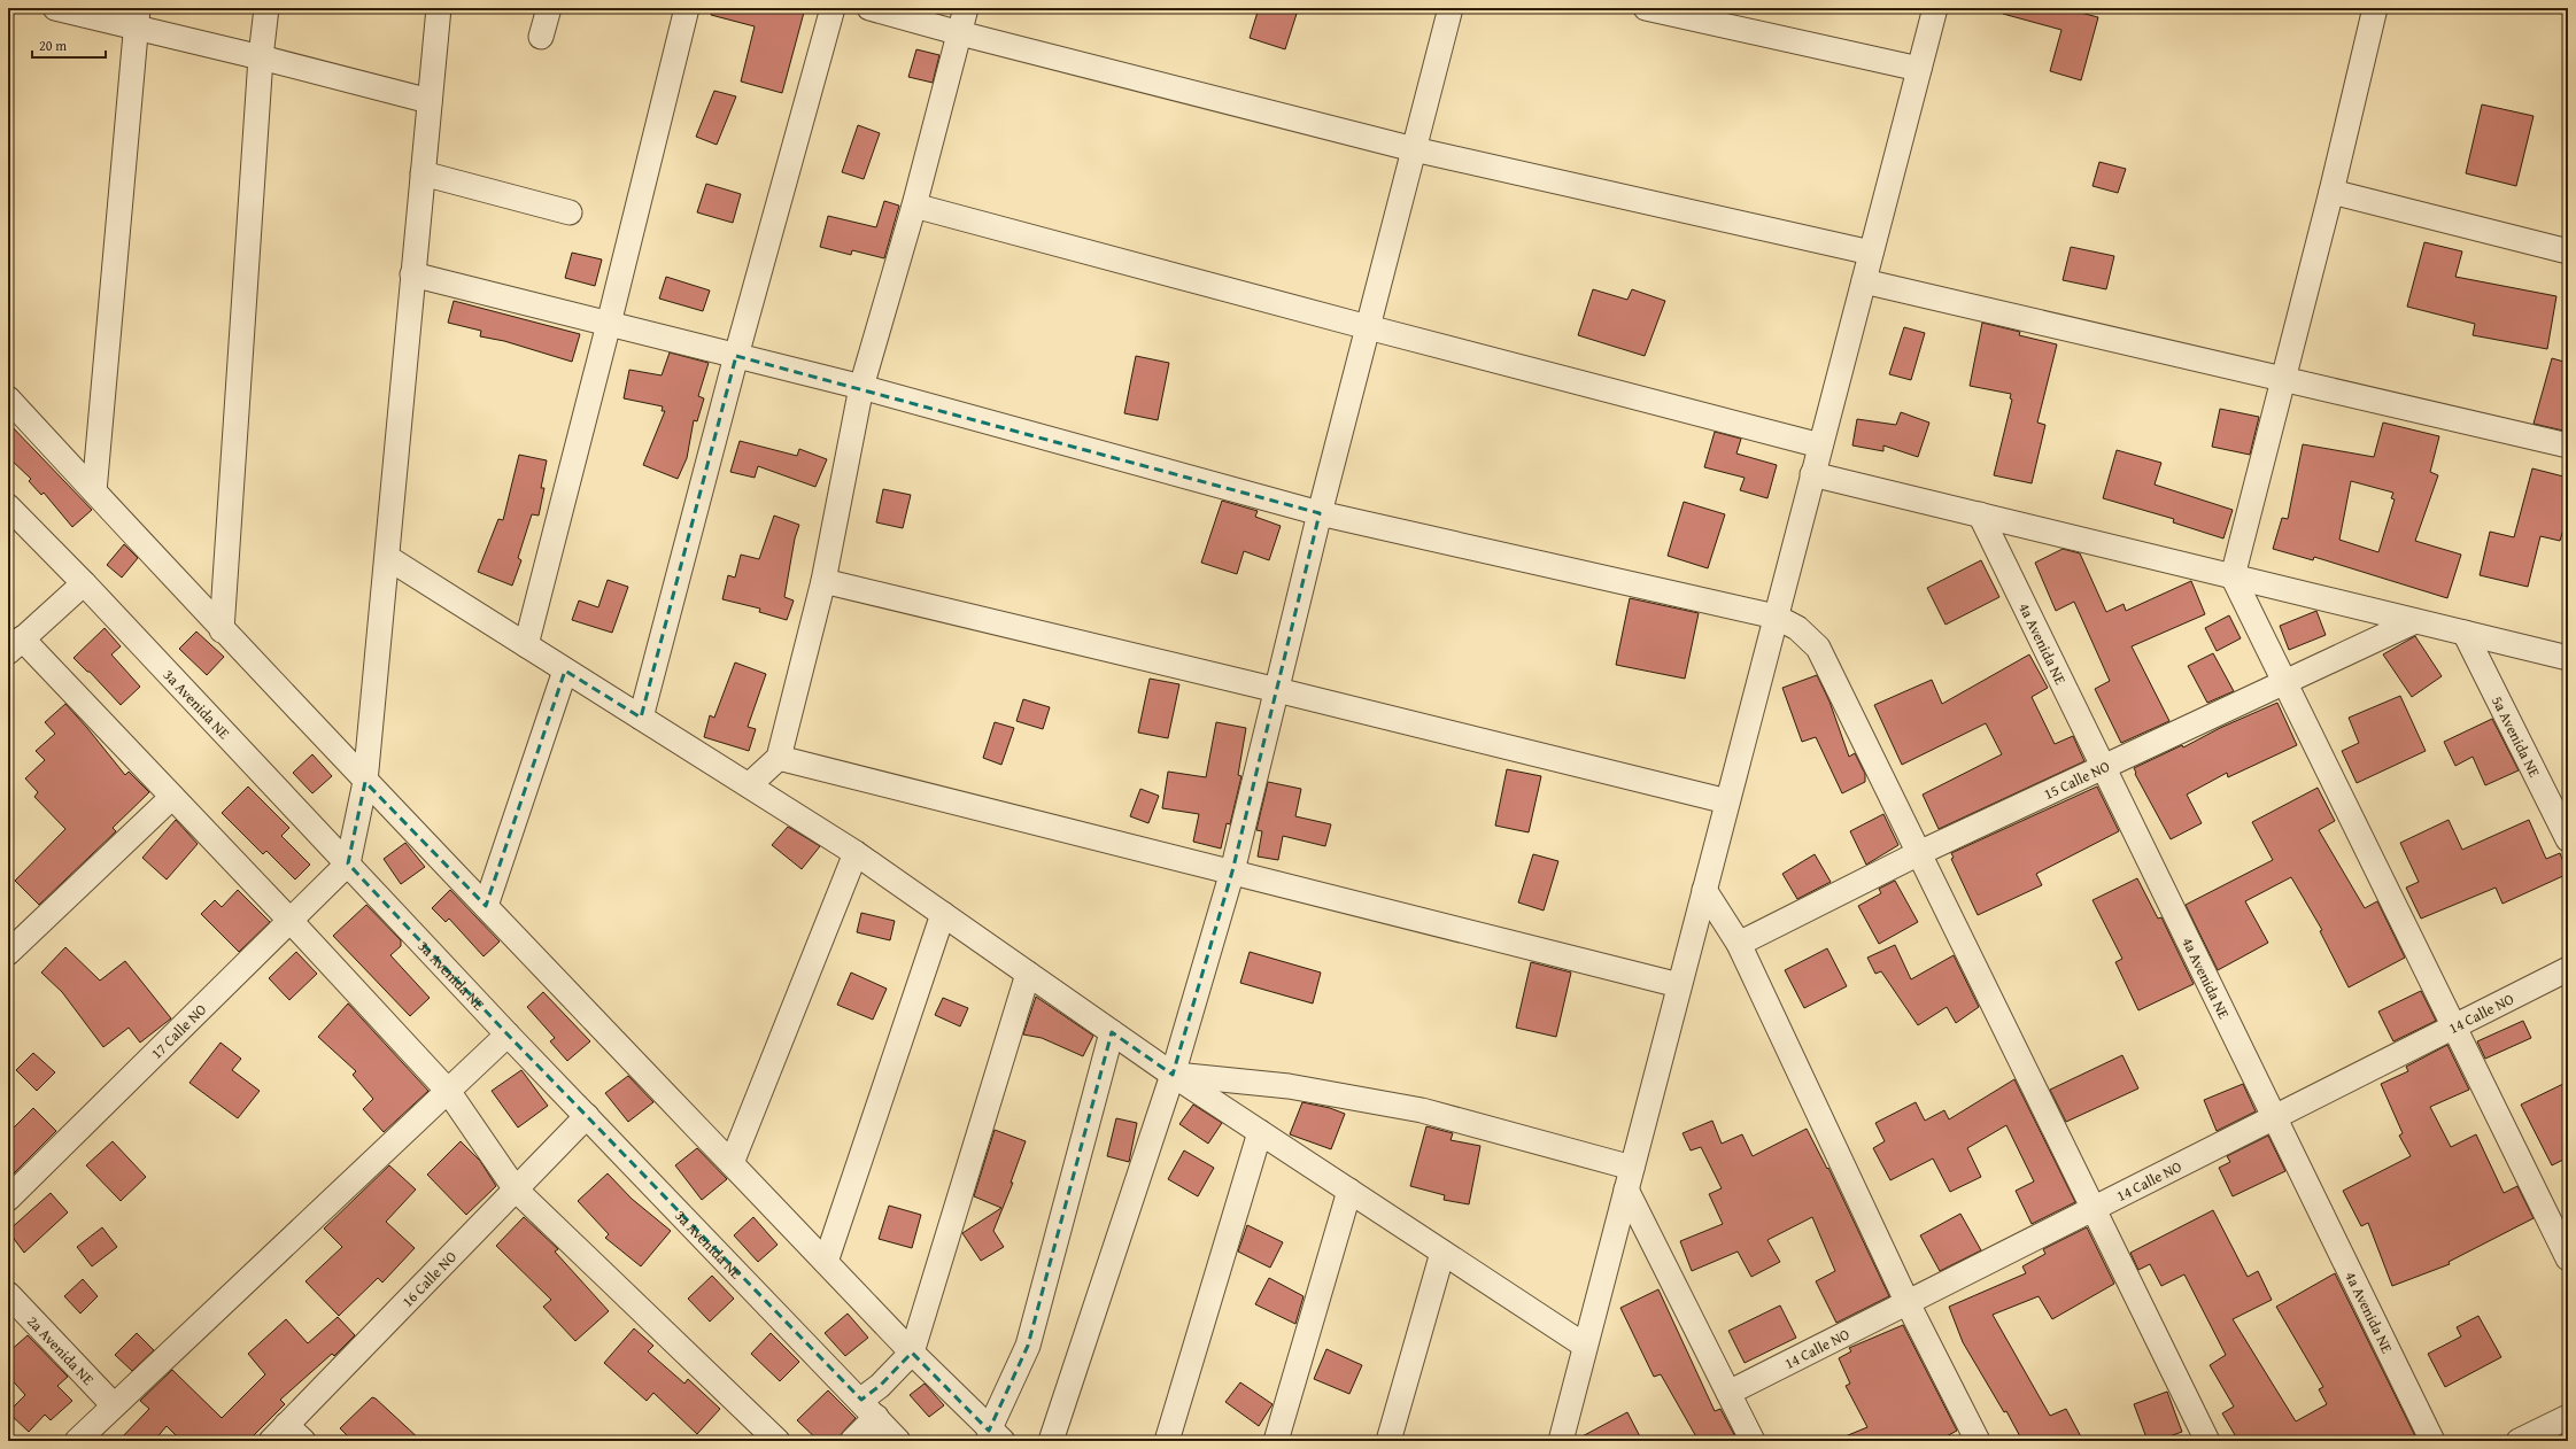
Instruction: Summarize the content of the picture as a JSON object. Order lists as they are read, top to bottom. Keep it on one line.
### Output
{"streets":{"street":["4a Avenida NE","3a Avenida NE","5a Avenida NE","15 Calle NO","14 Calle NO","17 Calle NO","16 Calle NO","2a Avenida NE"]},"crossings":[["4a Avenida NE","15 Calle NO"],["4a Avenida NE","14 Calle NO"],["3a Avenida NE","17 Calle NO"],["3a Avenida NE","16 Calle NO"]],"scale_bar":"20 m"}
